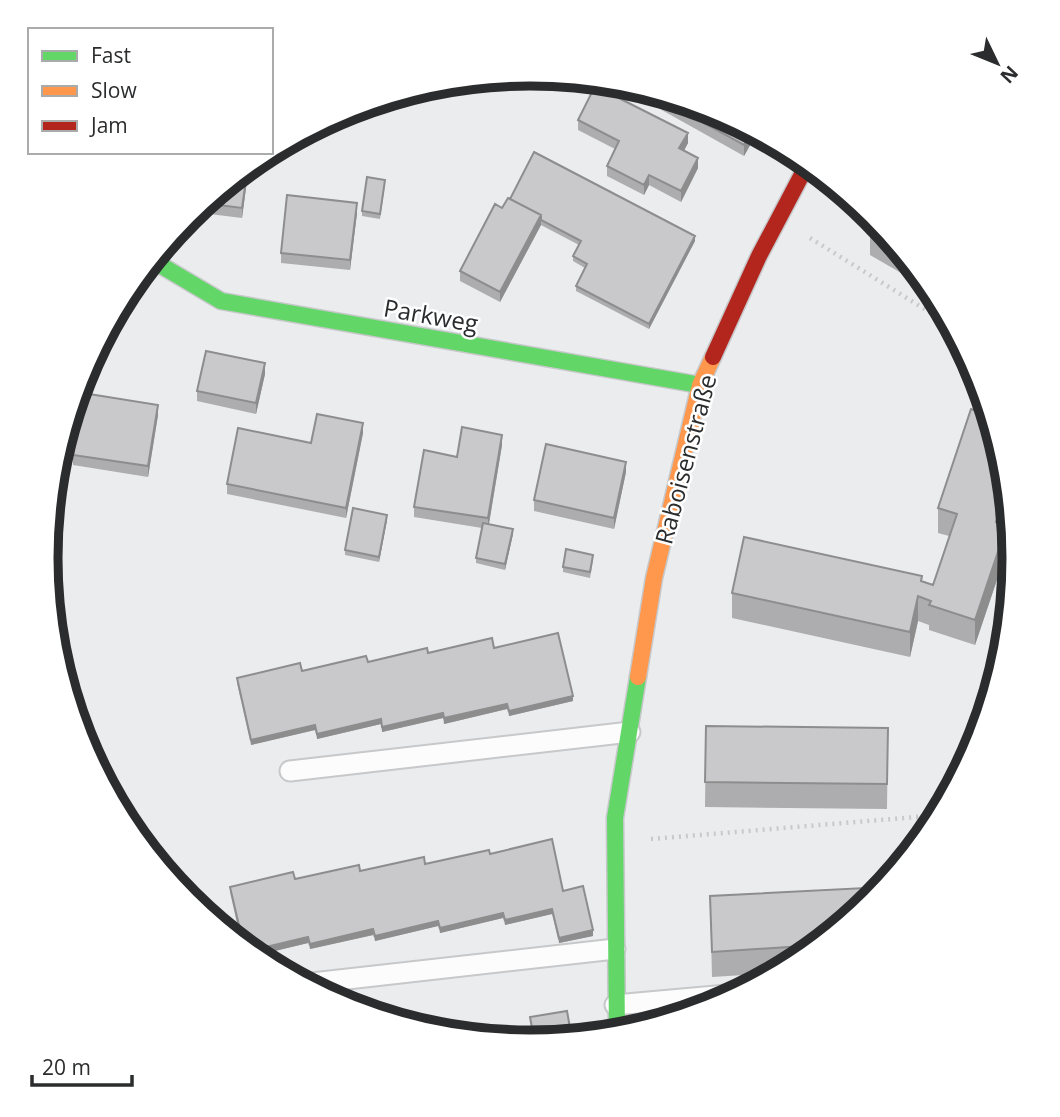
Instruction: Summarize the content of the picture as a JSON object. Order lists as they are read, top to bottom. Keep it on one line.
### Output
{"streets":{"street":["Parkweg","Raboisenstraße"]},"crossings":[["Parkweg","Raboisenstraße"]],"legend":["Fast","Slow","Jam"],"scale_bar":"20 m","north":"bottom right"}
